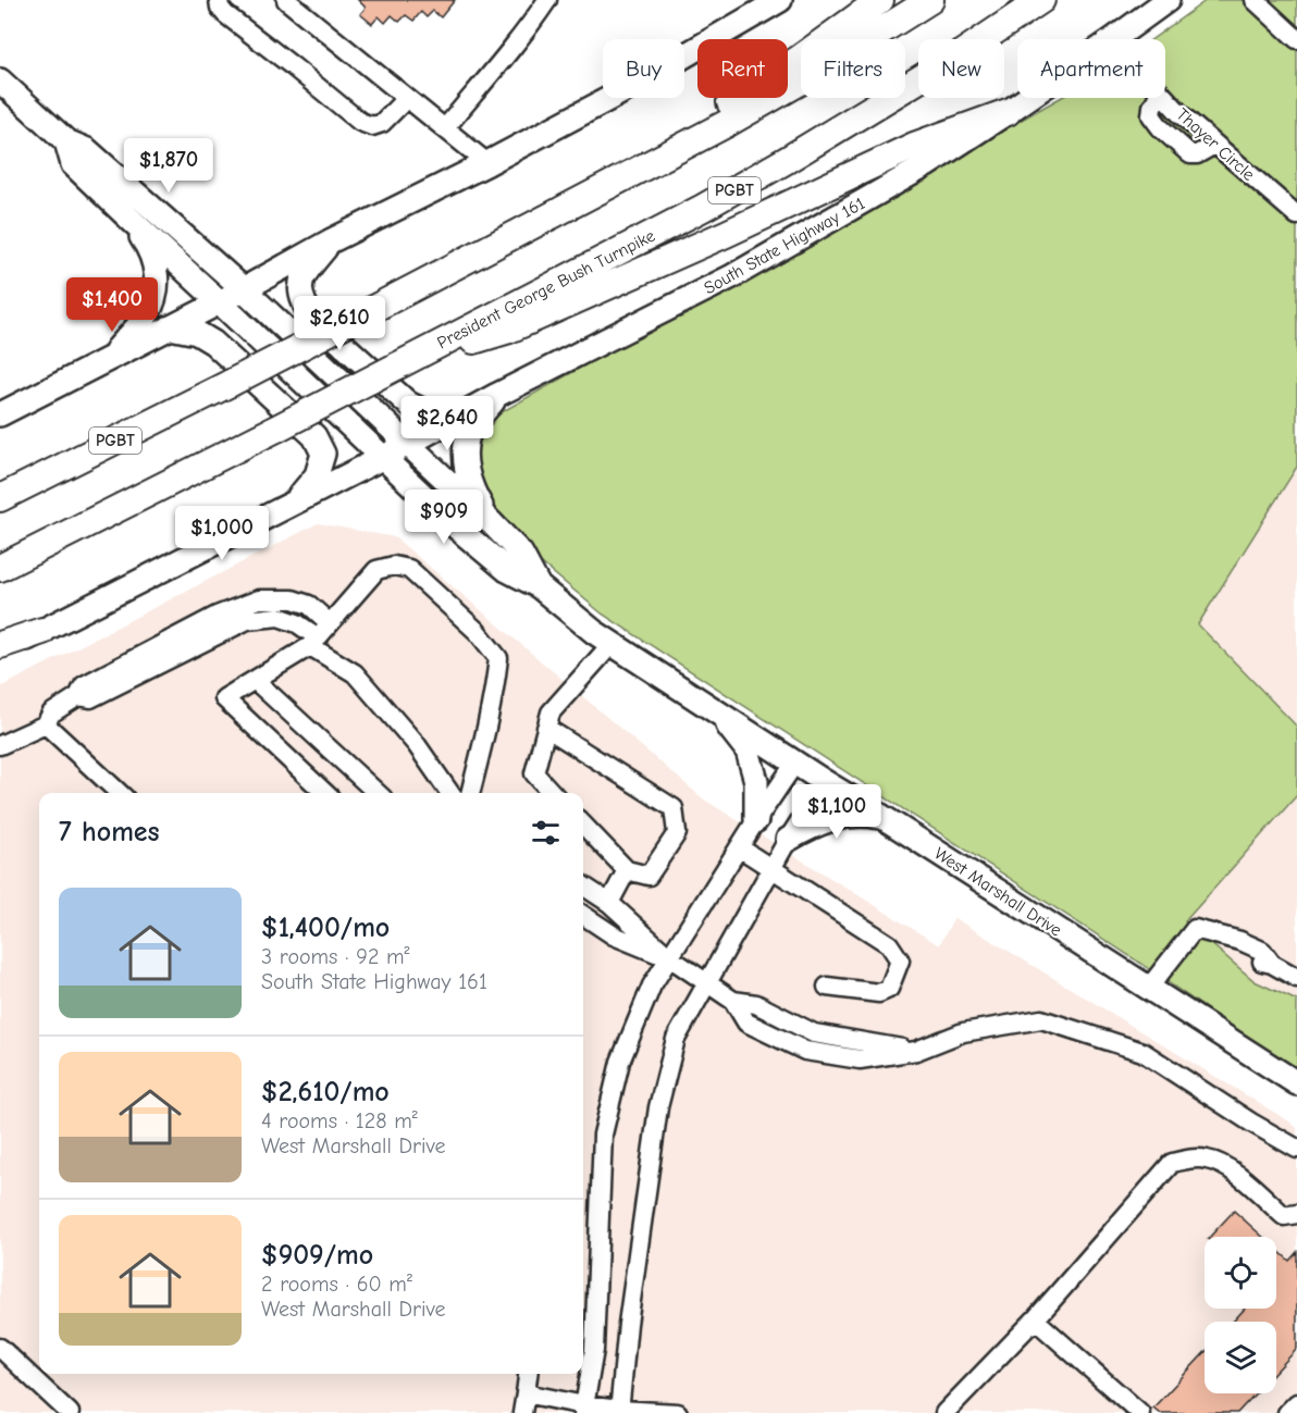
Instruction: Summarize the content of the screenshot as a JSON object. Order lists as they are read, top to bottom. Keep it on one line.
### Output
{"streets":{"highway":["PGBT","President George Bush Turnpike"],"main road":["South State Highway 161","West Marshall Drive"],"street":["Thayer Circle"]},"crossings":[["South State Highway 161","West Marshall Drive"]],"page":{"chip":["Buy","Rent","Filters","New","Apartment"],"price":["$1,870","$1,400","$2,610","$2,640","$909","$1,000","$1,100"],"heading":"7 homes","list":[{"name":"$1,400/mo","note":"3 rooms · 92 m² · South State Highway 161"},{"name":"$2,610/mo","note":"4 rooms · 128 m² · West Marshall Drive"},{"name":"$909/mo","note":"2 rooms · 60 m² · West Marshall Drive"}]}}
